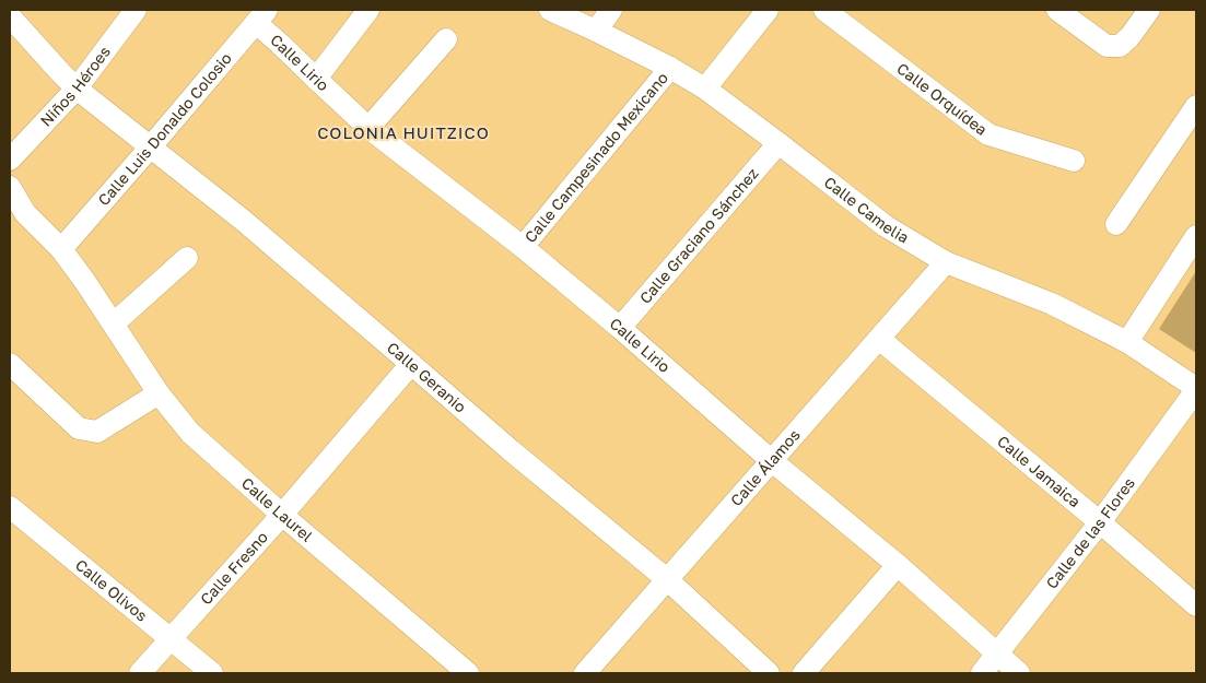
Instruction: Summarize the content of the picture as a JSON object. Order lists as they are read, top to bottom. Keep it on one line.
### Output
{"streets":{"street":["Calle Lirio","Niños Héroes","Calle Orquídea","Calle Luis Donaldo Colosio","Calle Campesinado Mexicano","Calle Camelia","Calle Graciano Sánchez","Calle Geranio","Calle Álamos","Calle Jamaica","Calle Laurel","Calle de las Flores","Calle Fresno","Calle Olivos"]},"crossings":[["Calle Lirio","Calle Luis Donaldo Colosio"],["Calle Lirio","Calle Campesinado Mexicano"],["Calle Lirio","Calle Graciano Sánchez"],["Calle Lirio","Calle Álamos"],["Calle Lirio","Calle de las Flores"],["Niños Héroes","Calle Geranio"],["Calle Luis Donaldo Colosio","Calle Geranio"],["Calle Luis Donaldo Colosio","Calle Laurel"],["Calle Campesinado Mexicano","Calle Camelia"],["Calle Camelia","Calle Graciano Sánchez"],["Calle Camelia","Calle Álamos"],["Calle Camelia","Calle de las Flores"],["Calle Geranio","Calle Álamos"],["Calle Geranio","Calle Fresno"],["Calle Álamos","Calle Jamaica"],["Calle Jamaica","Calle de las Flores"],["Calle Laurel","Calle Fresno"],["Calle Fresno","Calle Olivos"]],"districts":["COLONIA HUITZICO"]}
